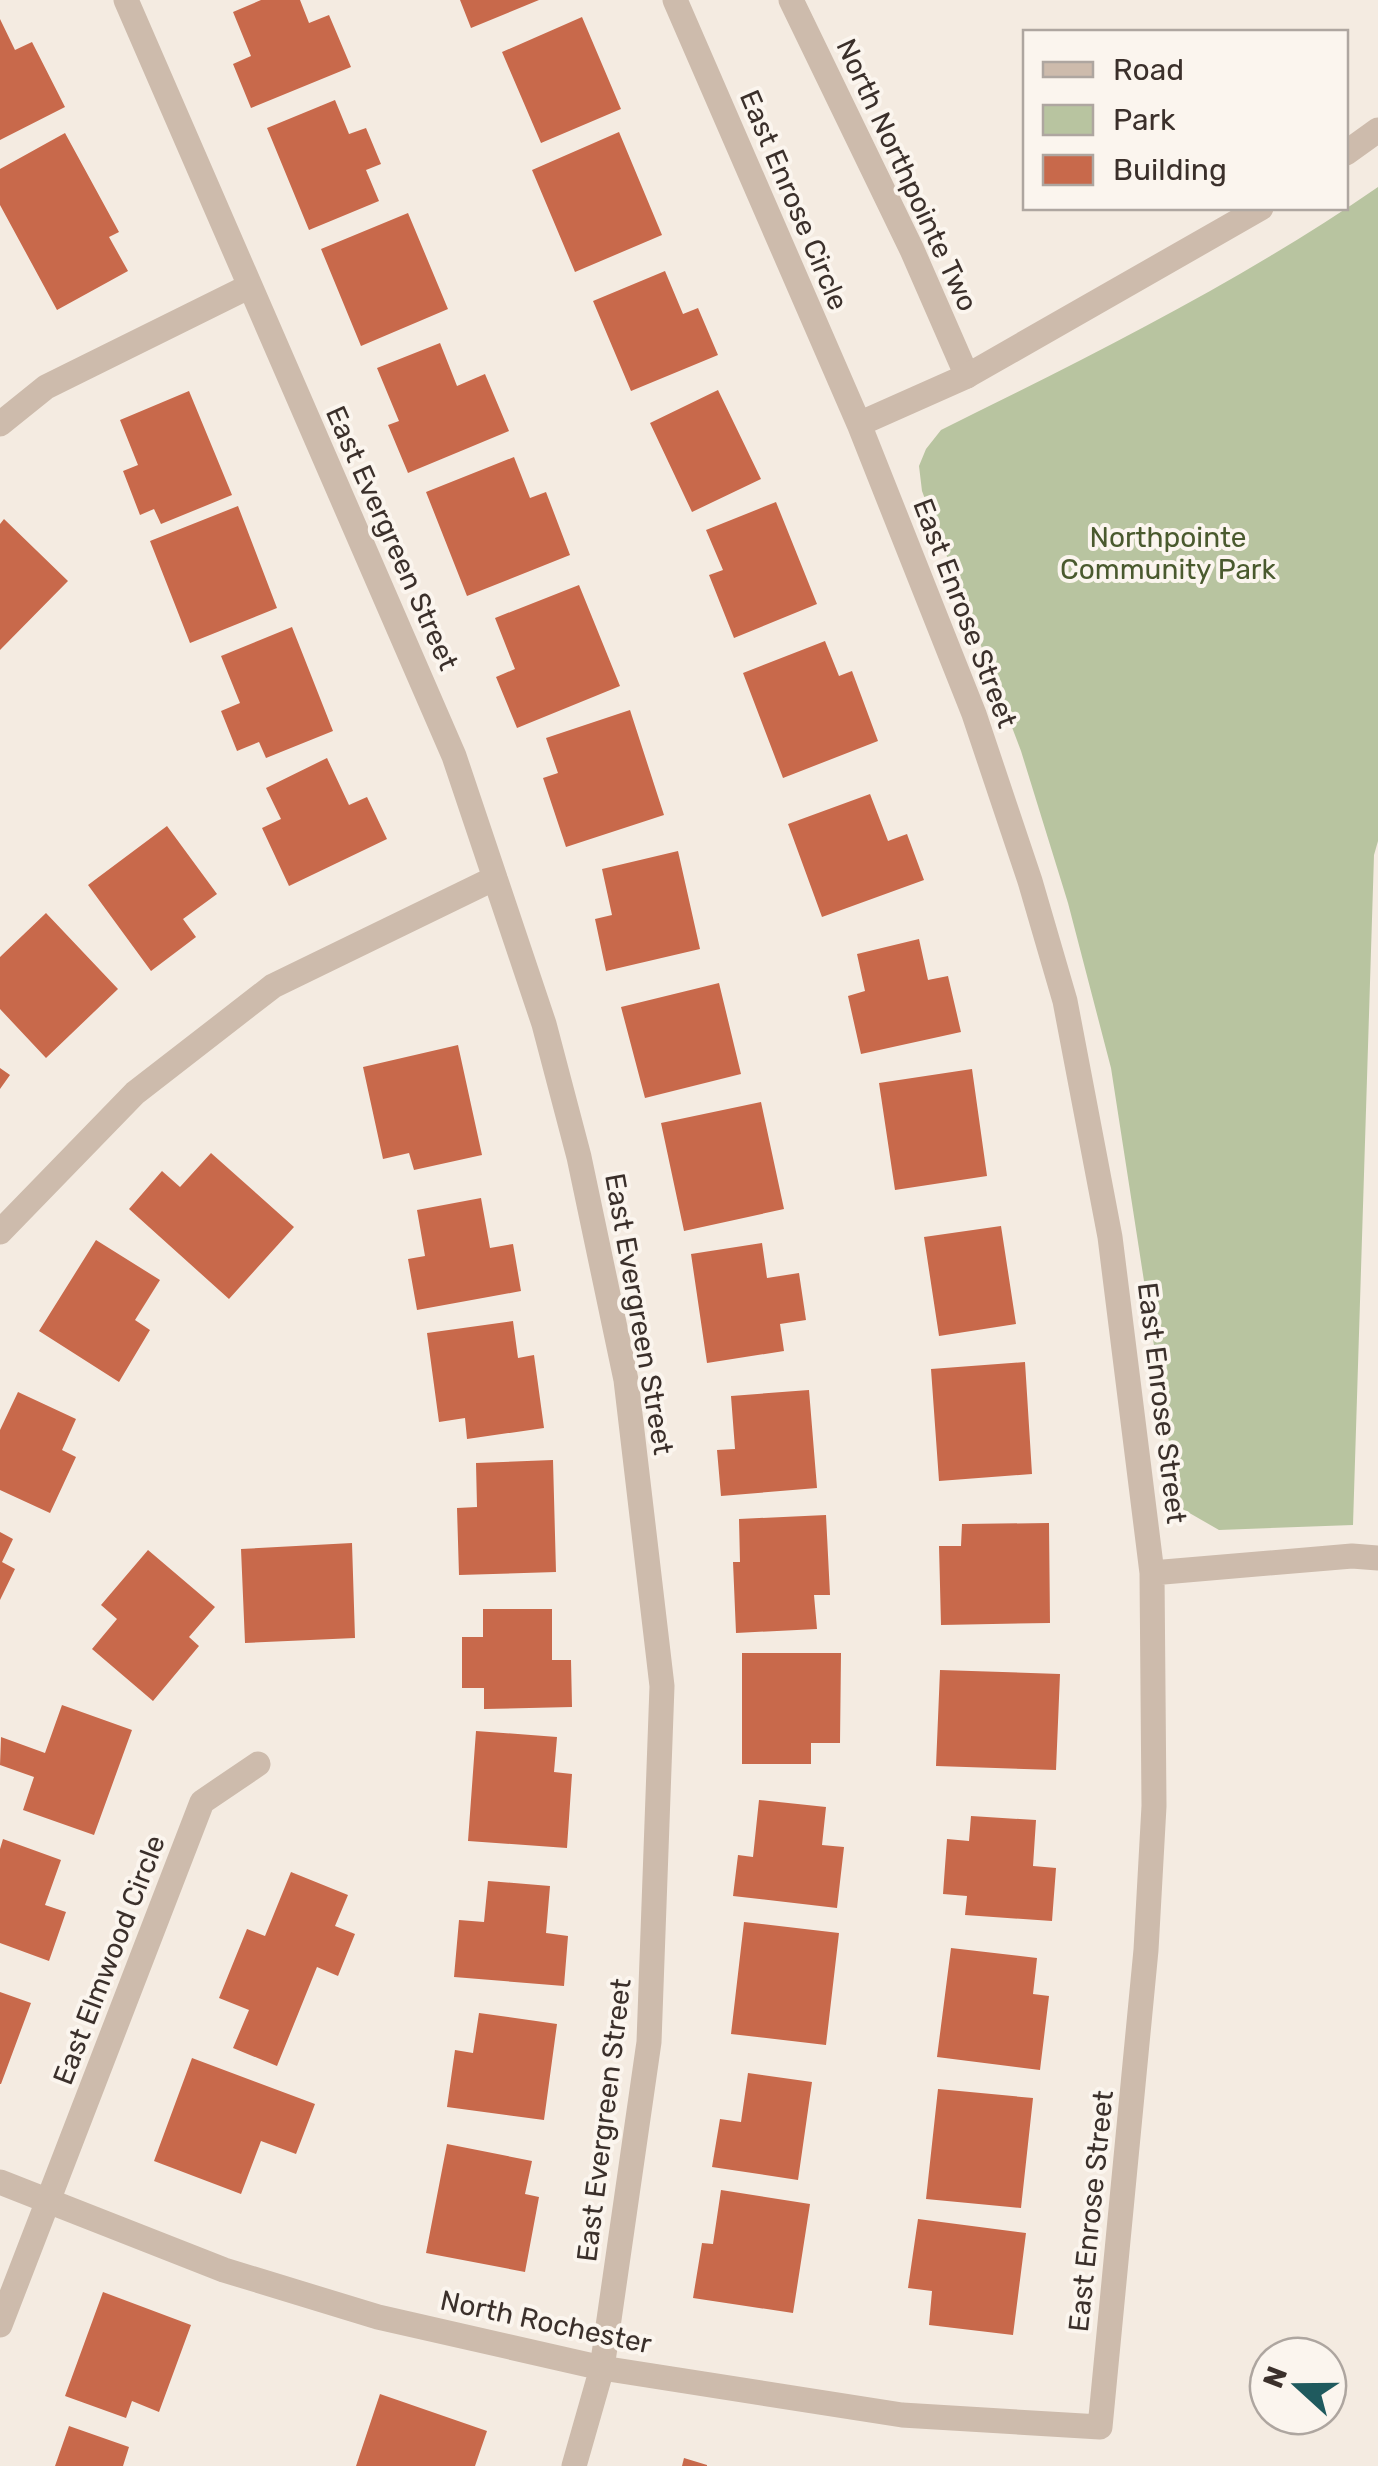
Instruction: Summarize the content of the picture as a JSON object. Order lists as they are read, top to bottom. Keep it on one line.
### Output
{"streets":{"street":["North Northpointe Two","East Enrose Circle","East Evergreen Street","East Enrose Street","East Elmwood Circle","North Rochester"]},"crossings":[["East Enrose Circle","East Enrose Street"],["East Evergreen Street","North Rochester"],["East Enrose Street","North Rochester"],["East Elmwood Circle","North Rochester"]],"parks":["Northpointe Community Park"],"legend":["Road","Park","Building"],"north":"left"}
